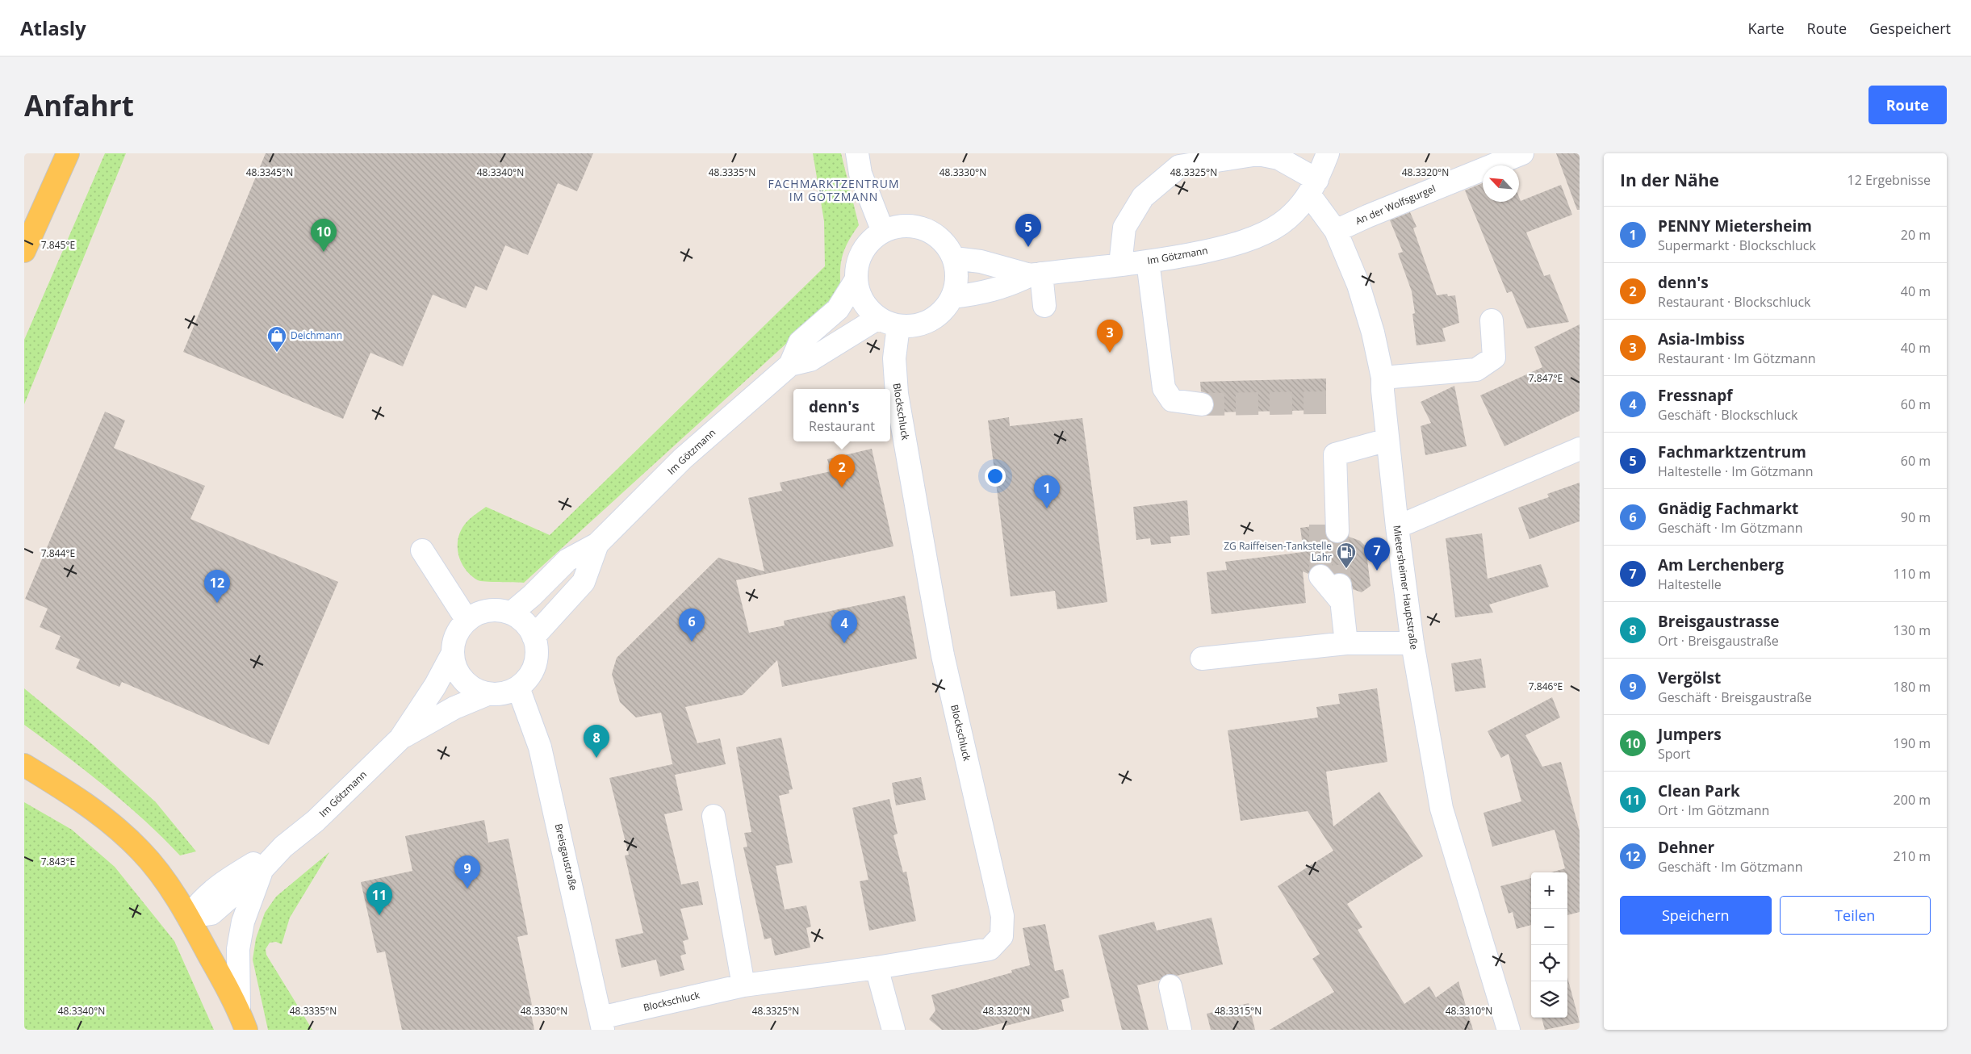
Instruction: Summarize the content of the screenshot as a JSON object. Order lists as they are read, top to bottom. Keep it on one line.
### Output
{"streets":{"street":["An der Wolfsgurgel","Im Götzmann","Blockschluck","Mietersheimer Hauptstraße","Breisgaustraße"]},"crossings":[["An der Wolfsgurgel","Mietersheimer Hauptstraße"],["Im Götzmann","Blockschluck"],["Im Götzmann","Mietersheimer Hauptstraße"],["Im Götzmann","Breisgaustraße"],["Blockschluck","Breisgaustraße"]],"districts":["FACHMARKTZENTRUM IM GÖTZMANN"],"places":{"shop":["Deichmann"],"fuel station":["ZG Raiffeisen-Tankstelle Lahr"]},"north":"top left","page":{"header":"Atlasly","nav":["Karte","Route","Gespeichert"],"buttons":["Route",["Speichern","Teilen"]],"title":"Anfahrt","heading":["In der Nähe","12 Ergebnisse"],"list":[{"mark":"1","name":"PENNY Mietersheim","note":"Supermarkt · Blockschluck","value":"20 m"},{"mark":"2","name":"denn's","note":"Restaurant · Blockschluck","value":"40 m"},{"mark":"3","name":"Asia-Imbiss","note":"Restaurant · Im Götzmann","value":"40 m"},{"mark":"4","name":"Fressnapf","note":"Geschäft · Blockschluck","value":"60 m"},{"mark":"5","name":"Fachmarktzentrum","note":"Haltestelle · Im Götzmann","value":"60 m"},{"mark":"6","name":"Gnädig Fachmarkt","note":"Geschäft · Im Götzmann","value":"90 m"},{"mark":"7","name":"Am Lerchenberg","note":"Haltestelle","value":"110 m"},{"mark":"8","name":"Breisgaustrasse","note":"Ort · Breisgaustraße","value":"130 m"},{"mark":"9","name":"Vergölst","note":"Geschäft · Breisgaustraße","value":"180 m"},{"mark":"10","name":"Jumpers","note":"Sport","value":"190 m"},{"mark":"11","name":"Clean Park","note":"Ort · Im Götzmann","value":"200 m"},{"mark":"12","name":"Dehner","note":"Geschäft · Im Götzmann","value":"210 m"}],"pins":["5","10","3","2","1","7","12","6","4","8","9","11"],"popup":["denn's","Restaurant"],"map_buttons":["+","−"]},"coordinates":["48.3345°N","48.3340°N","48.3335°N","48.3330°N","48.3325°N","48.3320°N","7.845°E","7.847°E","7.844°E","7.846°E","7.843°E","48.3315°N","48.3310°N"]}
